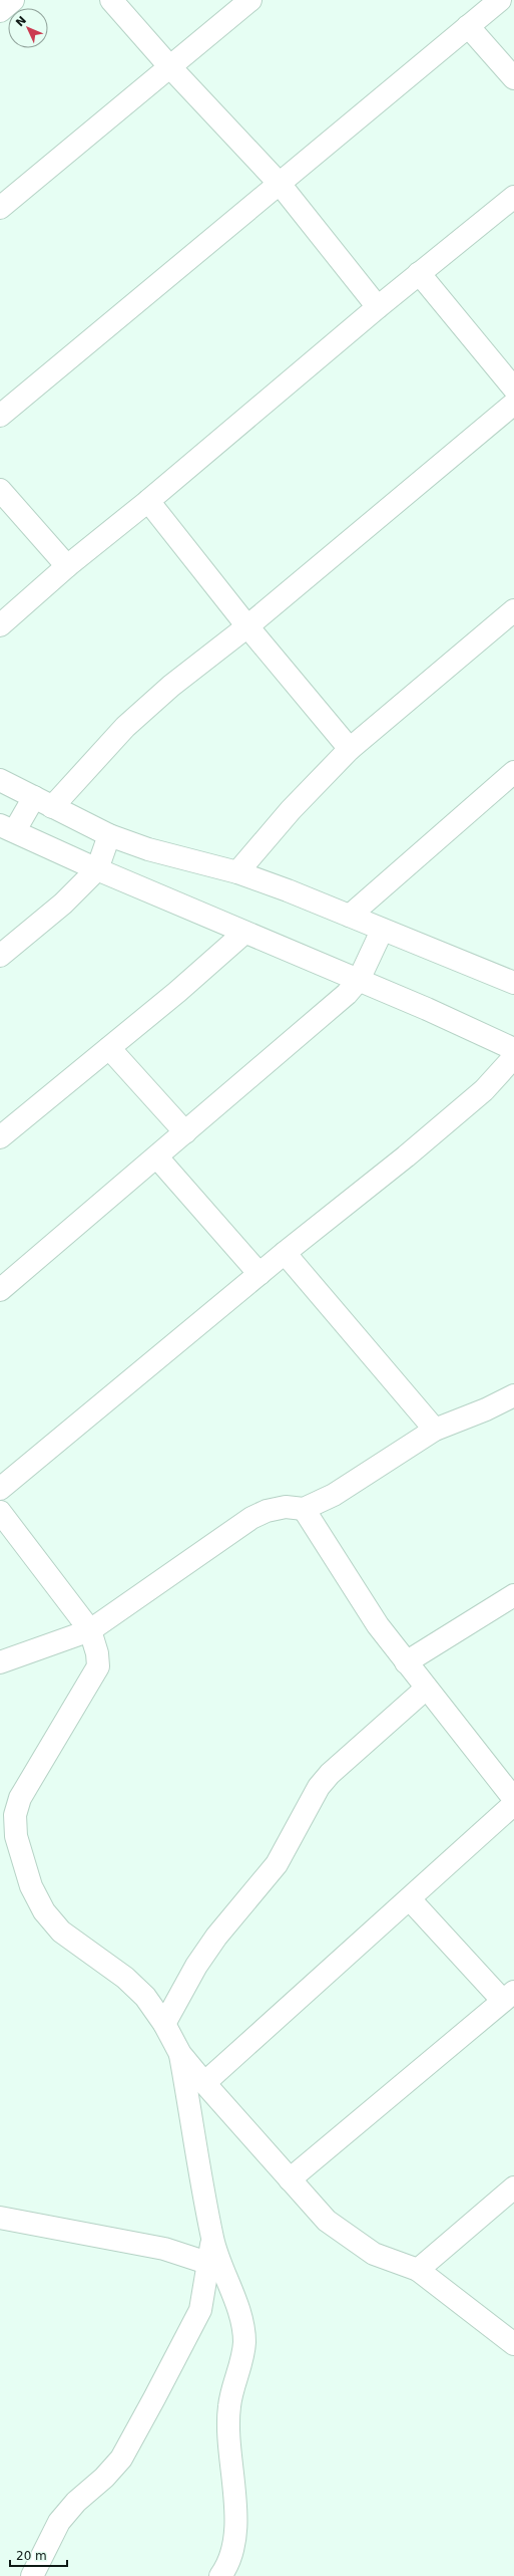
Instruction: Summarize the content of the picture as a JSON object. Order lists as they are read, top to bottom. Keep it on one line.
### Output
{"scale_bar":"20 m","north":"top left"}
